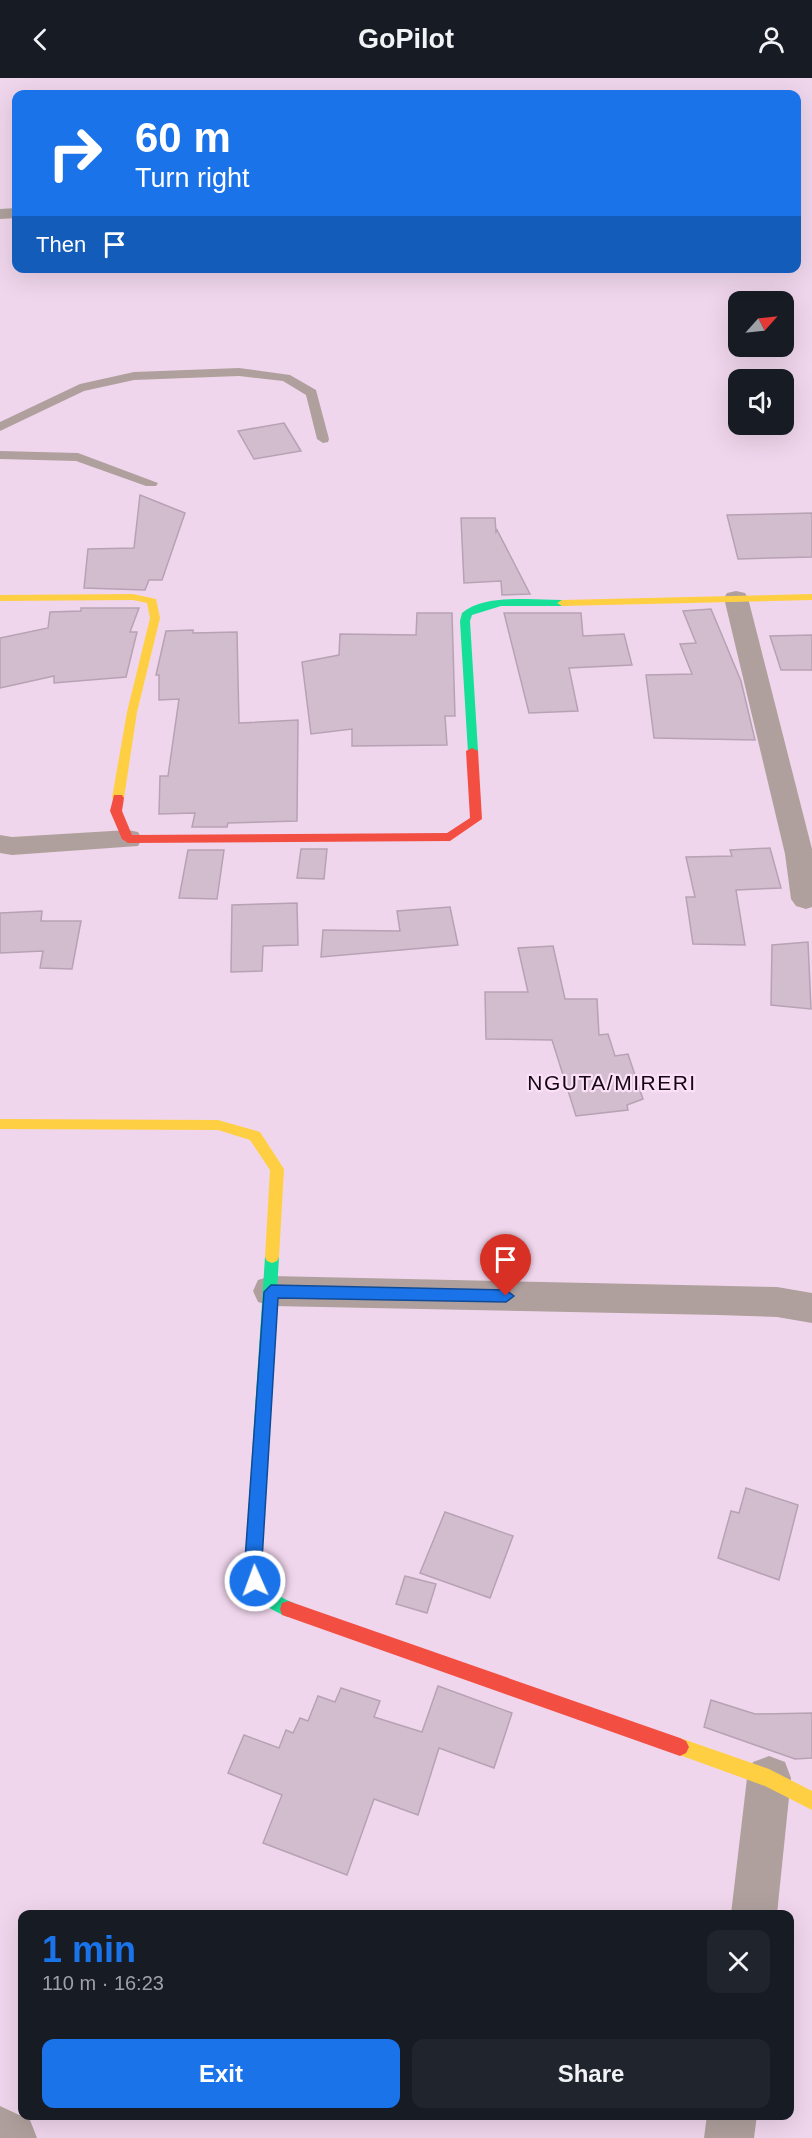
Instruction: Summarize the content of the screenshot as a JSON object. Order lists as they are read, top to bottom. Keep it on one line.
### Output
{"districts":["NGUTA/MIRERI"],"north":"top right","page":{"header":"GoPilot","turn":["60 m","Turn right"],"then":"Then","heading":["1 min","110 m · 16:23"],"buttons":["Exit","Share"]}}
